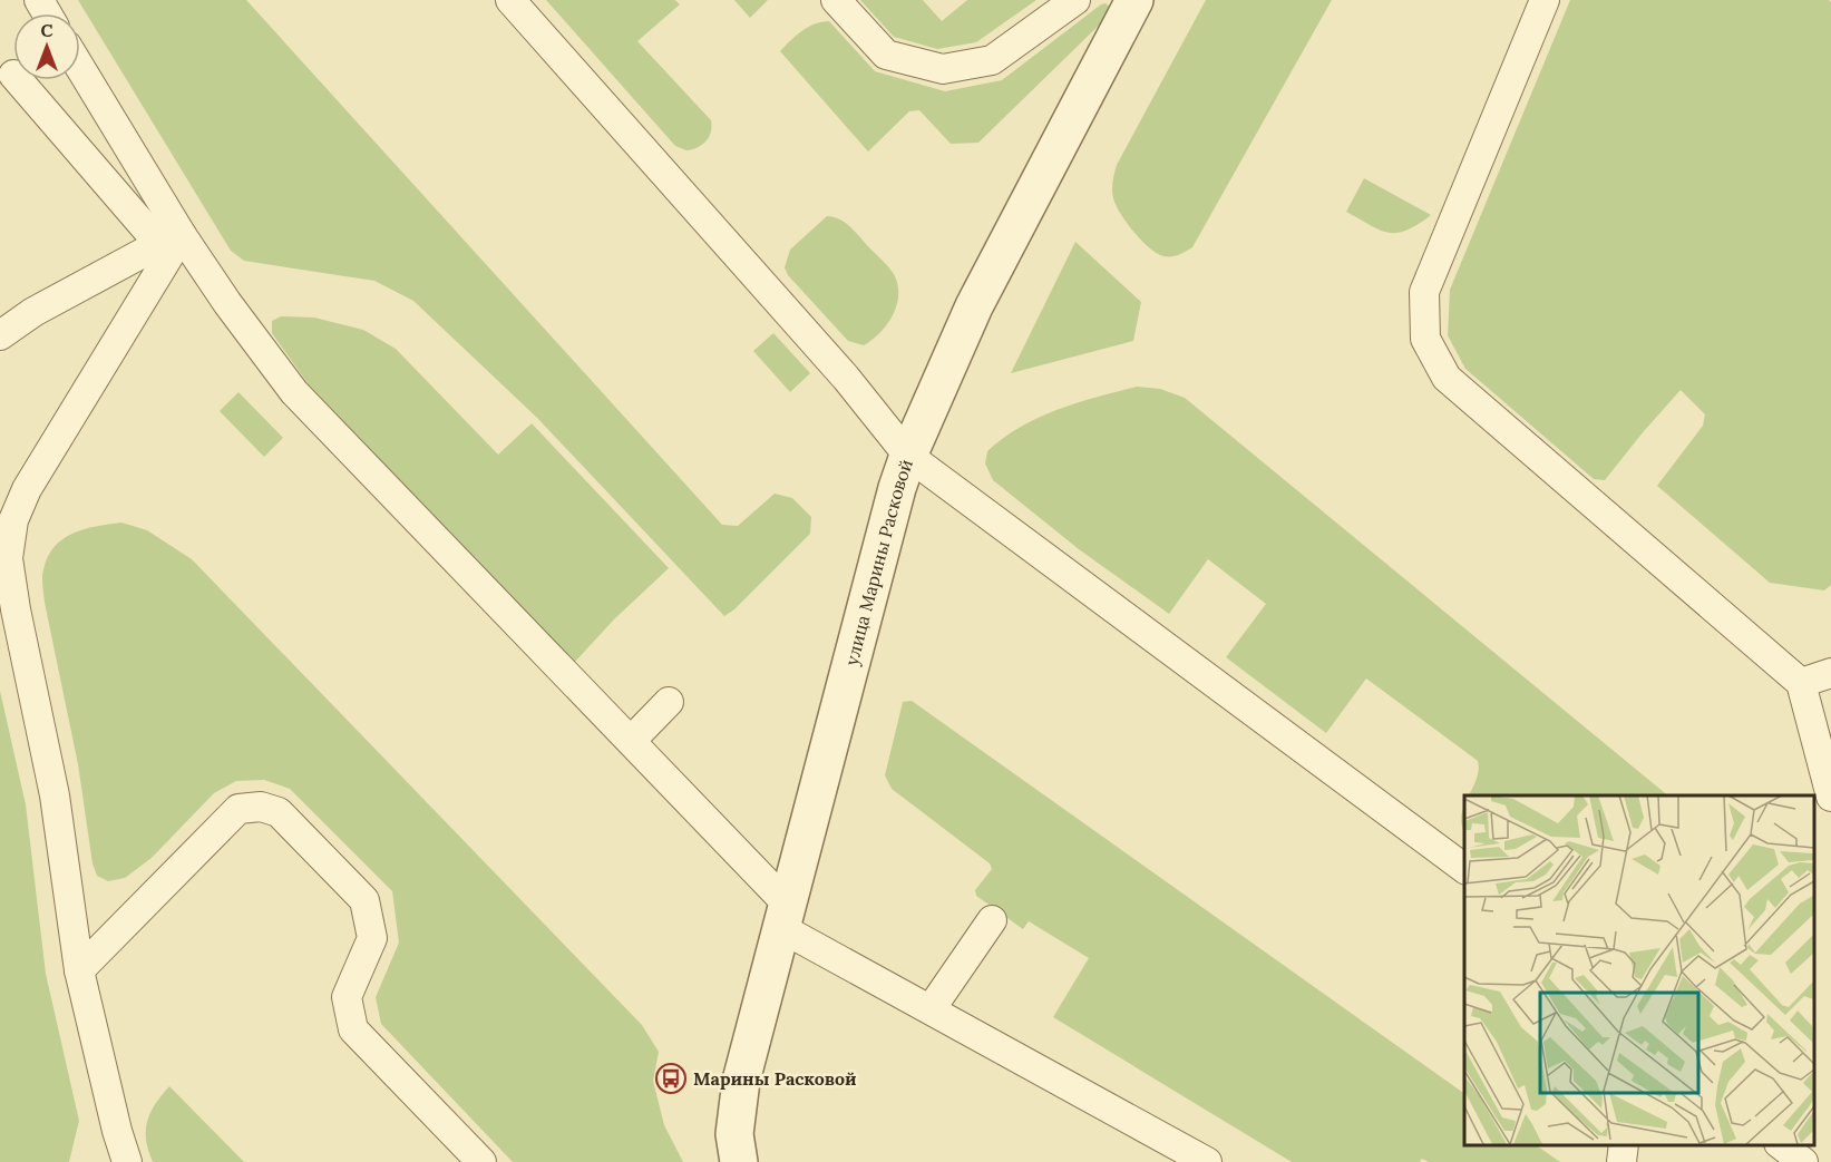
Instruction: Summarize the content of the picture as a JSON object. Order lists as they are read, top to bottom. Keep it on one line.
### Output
{"streets":{"street":["улица Марины Расковой"]},"places":{"bus stop":["Марины Расковой"]},"north":"top"}
